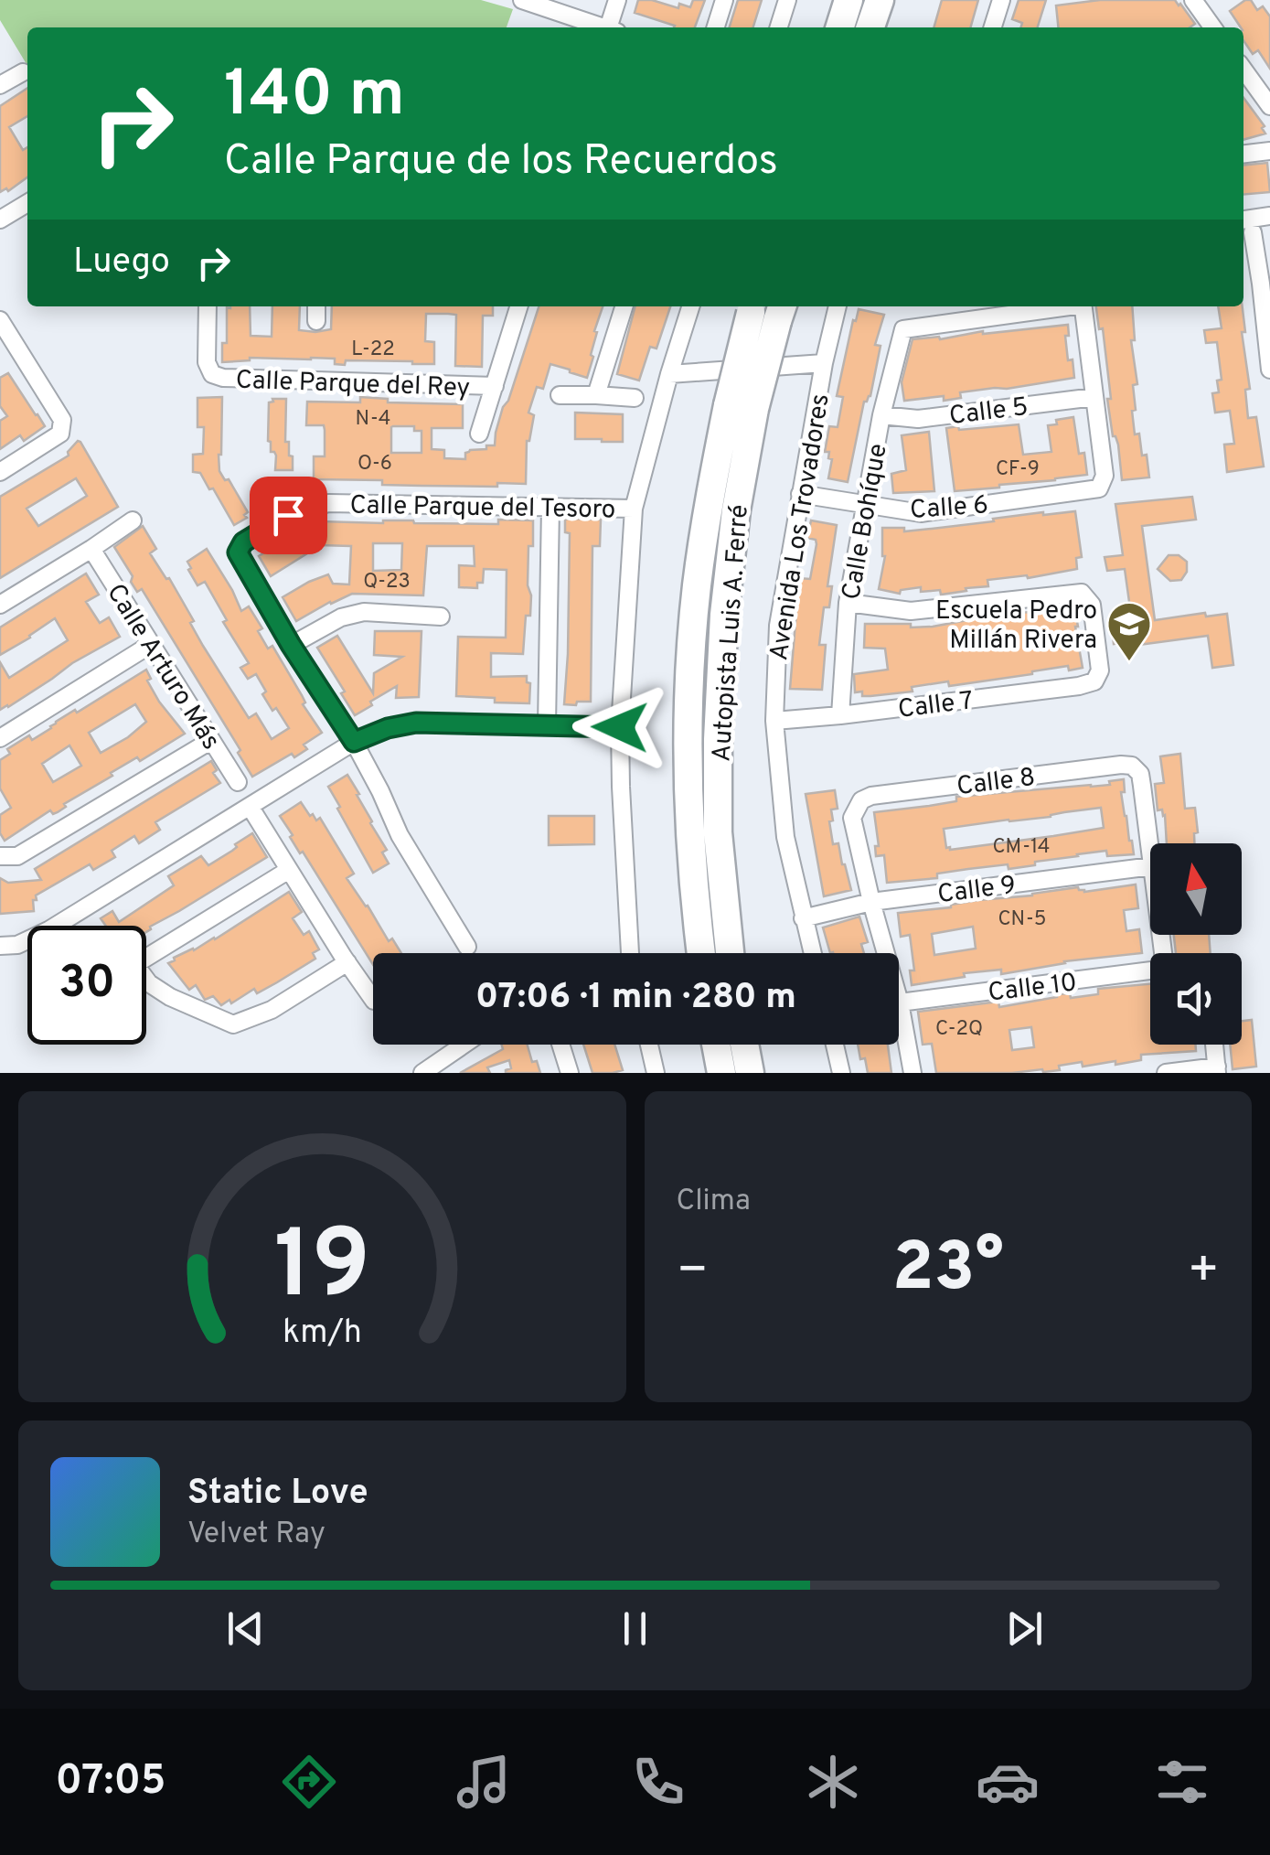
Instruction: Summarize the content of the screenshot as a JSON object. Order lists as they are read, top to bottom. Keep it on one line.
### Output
{"streets":{"highway":["Autopista Luis A. Ferré"],"street":["Calle Parque del Rey","Calle 5","Calle Parque del Tesoro","Calle 6","Calle Bohíque","Avenida Los Trovadores","Calle Arturo Más","Calle 7","Calle 8","Calle 9","Calle 10"]},"crossings":[["Calle 5","Calle 6"],["Calle 5","Calle Bohíque"],["Calle 6","Calle Bohíque"],["Calle 6","Avenida Los Trovadores"],["Calle Bohíque","Calle 7"],["Avenida Los Trovadores","Calle 7"],["Avenida Los Trovadores","Calle 9"],["Calle 8","Calle 9"]],"places":{"school or university":["Escuela Pedro Millán Rivera"]},"house_numbers":["L-22","N-4","O-6","CF-9","Q-23","CM-14","CN-5","C-2Q"],"north":"top","page":{"turn":["140 m","Calle Parque de los Recuerdos"],"then":"Luego","limit":"30","trip":"07:06 · 1 min · 280 m","tile":"Clima","heat":["−","23°","+"],"song":["Static Love","Velvet Ray"],"tabs":"07:05","gauge":["19","km/h"]}}
